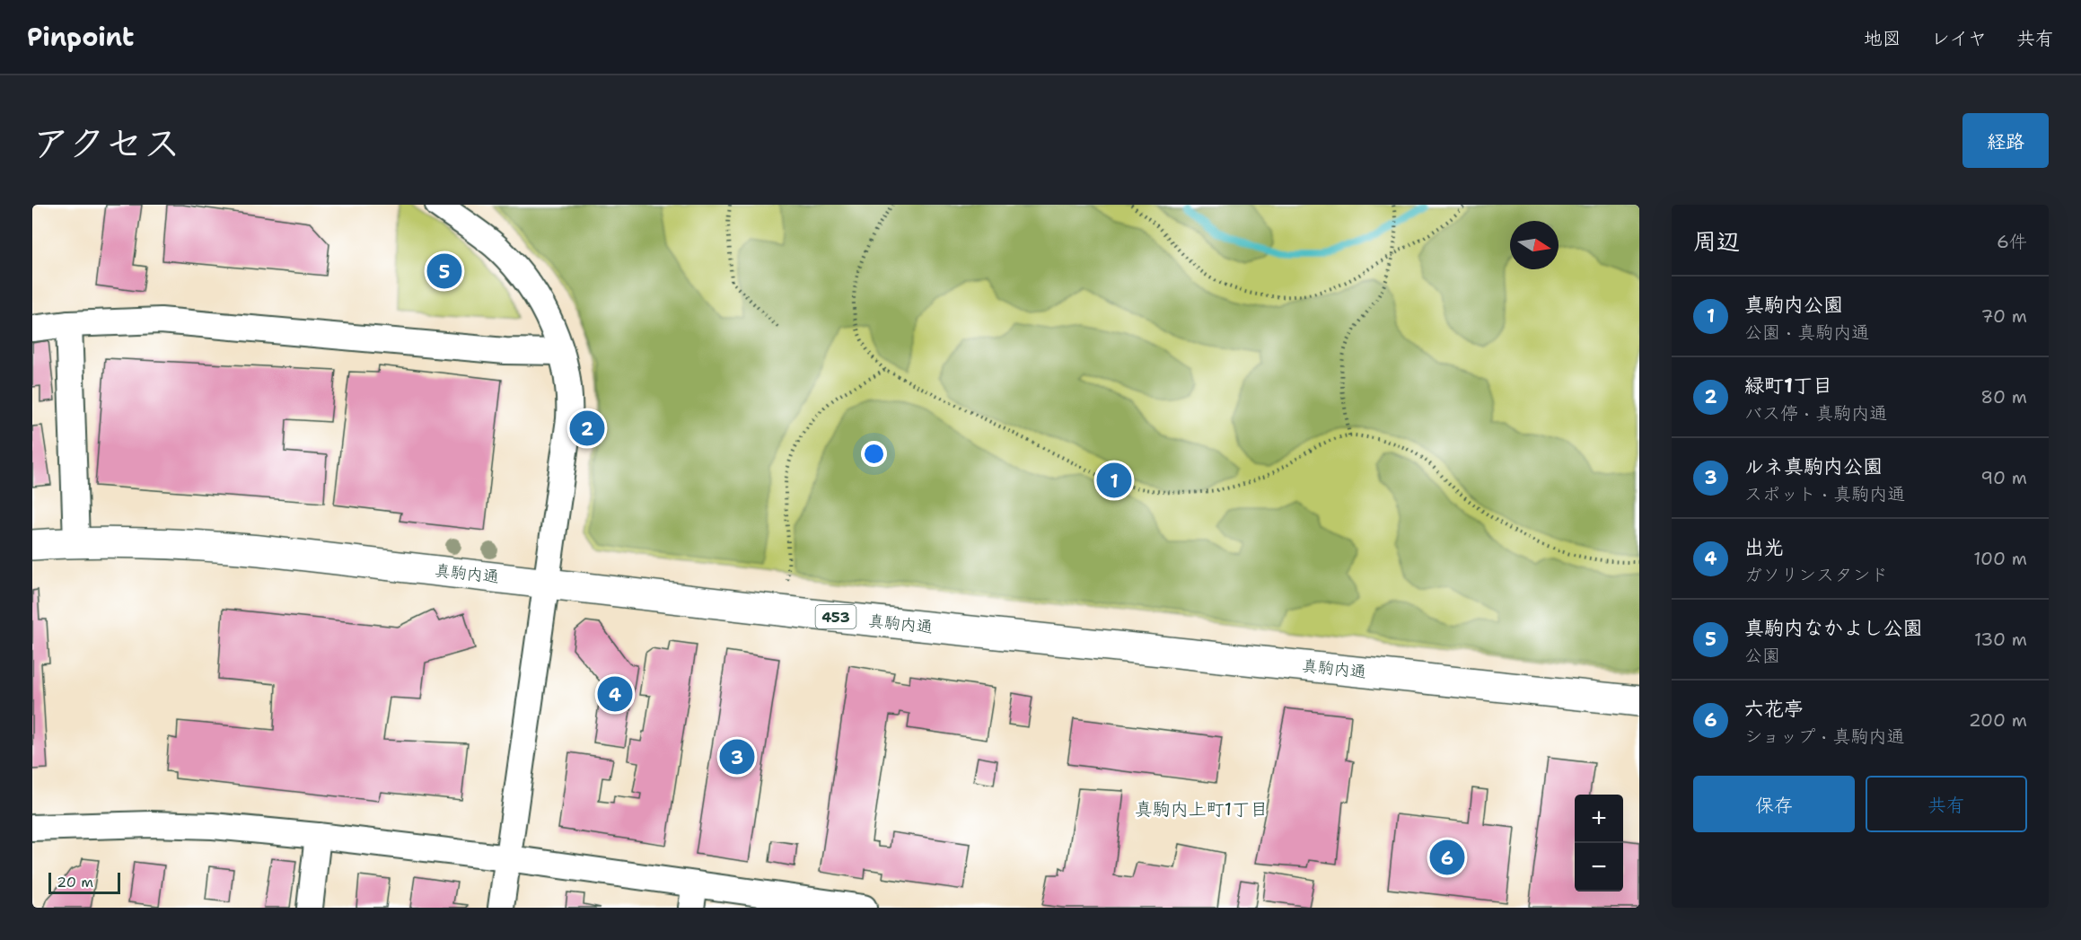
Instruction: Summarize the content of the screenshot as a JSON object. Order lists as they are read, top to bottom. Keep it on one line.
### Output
{"streets":{"highway":["真駒内通","453"]},"districts":["真駒内上町1丁目"],"scale_bar":"20 m","north":"right","page":{"header":"Pinpoint","nav":["地図","レイヤ","共有"],"title":"アクセス","buttons":["経路",["保存","共有"]],"heading":["周辺","6件"],"pins":["5","2","1","4","3","6"],"list":[{"mark":"1","name":"真駒内公園","note":"公園 · 真駒内通","value":"70 m"},{"mark":"2","name":"緑町1丁目","note":"バス停 · 真駒内通","value":"80 m"},{"mark":"3","name":"ルネ真駒内公園","note":"スポット · 真駒内通","value":"90 m"},{"mark":"4","name":"出光","note":"ガソリンスタンド","value":"100 m"},{"mark":"5","name":"真駒内なかよし公園","note":"公園","value":"130 m"},{"mark":"6","name":"六花亭","note":"ショップ · 真駒内通","value":"200 m"}],"map_buttons":["+","−"],"scale":"20 m"}}
